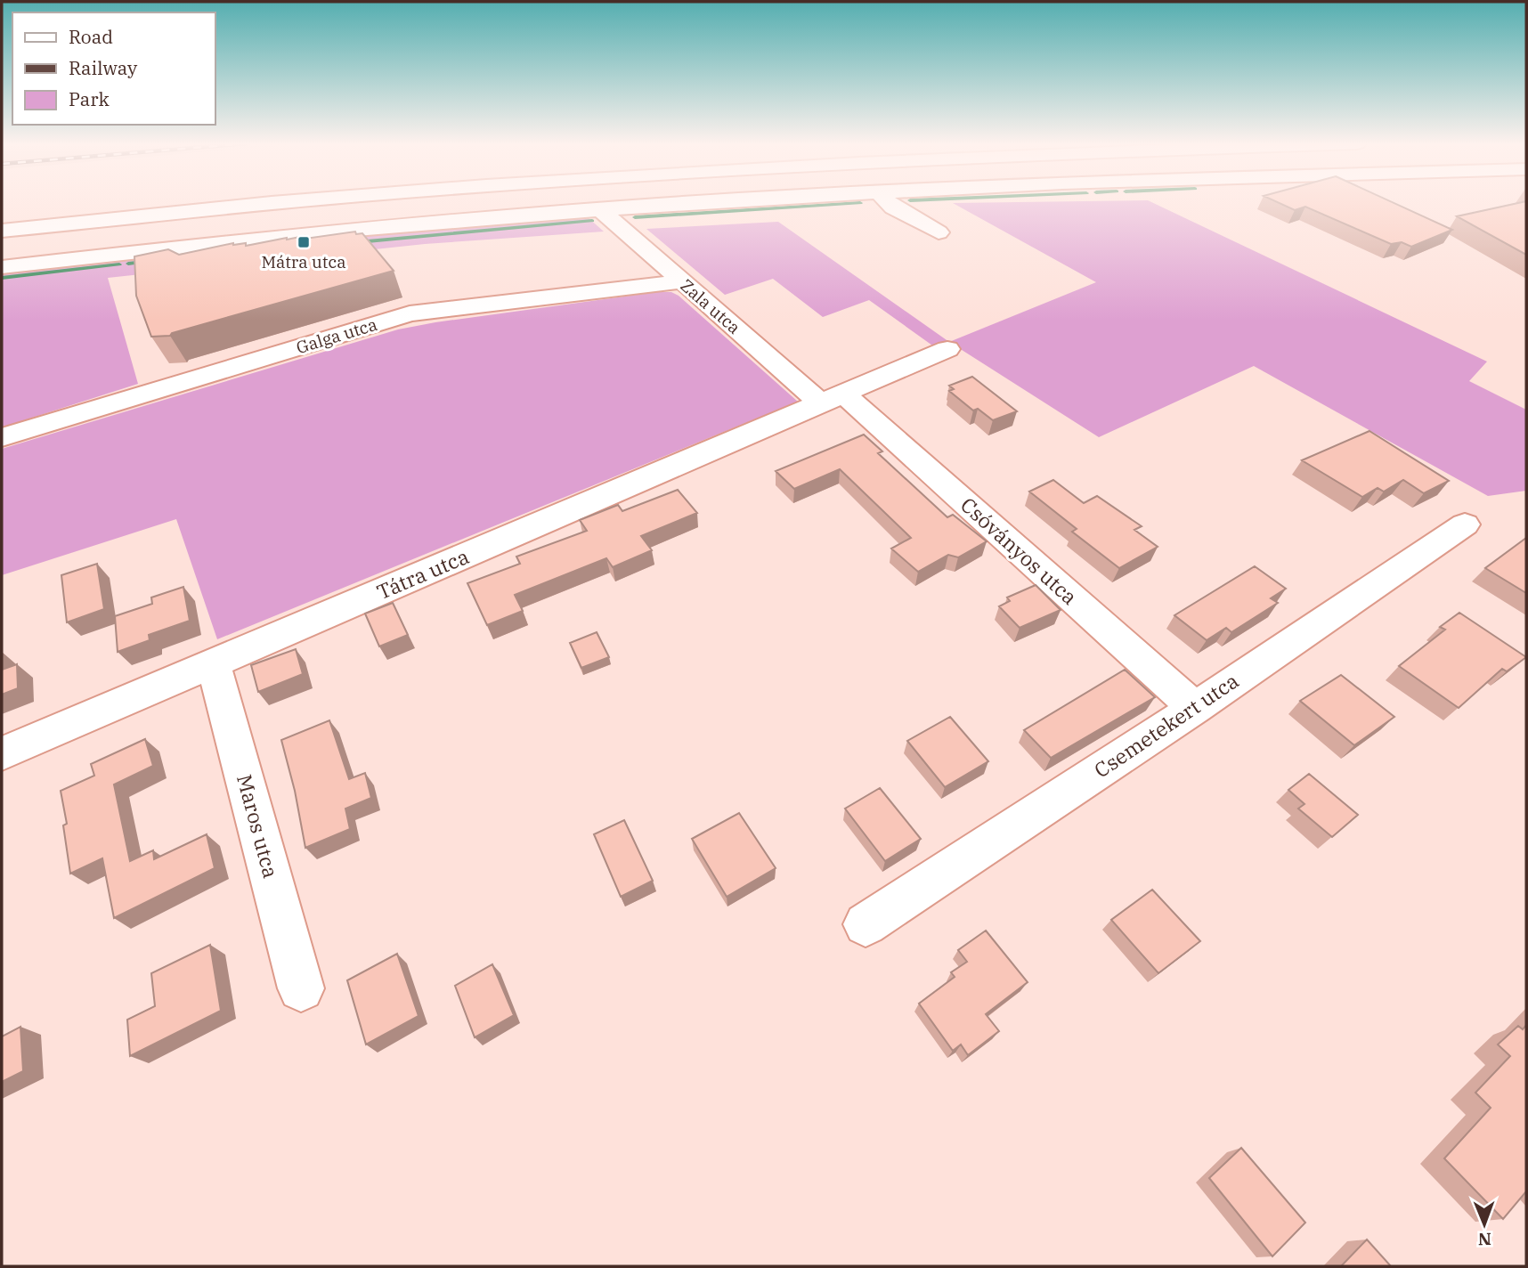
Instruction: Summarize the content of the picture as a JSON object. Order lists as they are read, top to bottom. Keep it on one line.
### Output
{"streets":{"main road":["Zala utca","Galga utca","Csóványos utca","Tátra utca","Csemetekert utca","Maros utca"]},"crossings":[["Zala utca","Galga utca"],["Zala utca","Csóványos utca"],["Zala utca","Tátra utca"],["Csóványos utca","Tátra utca"],["Csóványos utca","Csemetekert utca"],["Tátra utca","Maros utca"]],"places":{"transit":["Mátra utca"]},"legend":["Road","Railway","Park"],"north":"bottom"}
